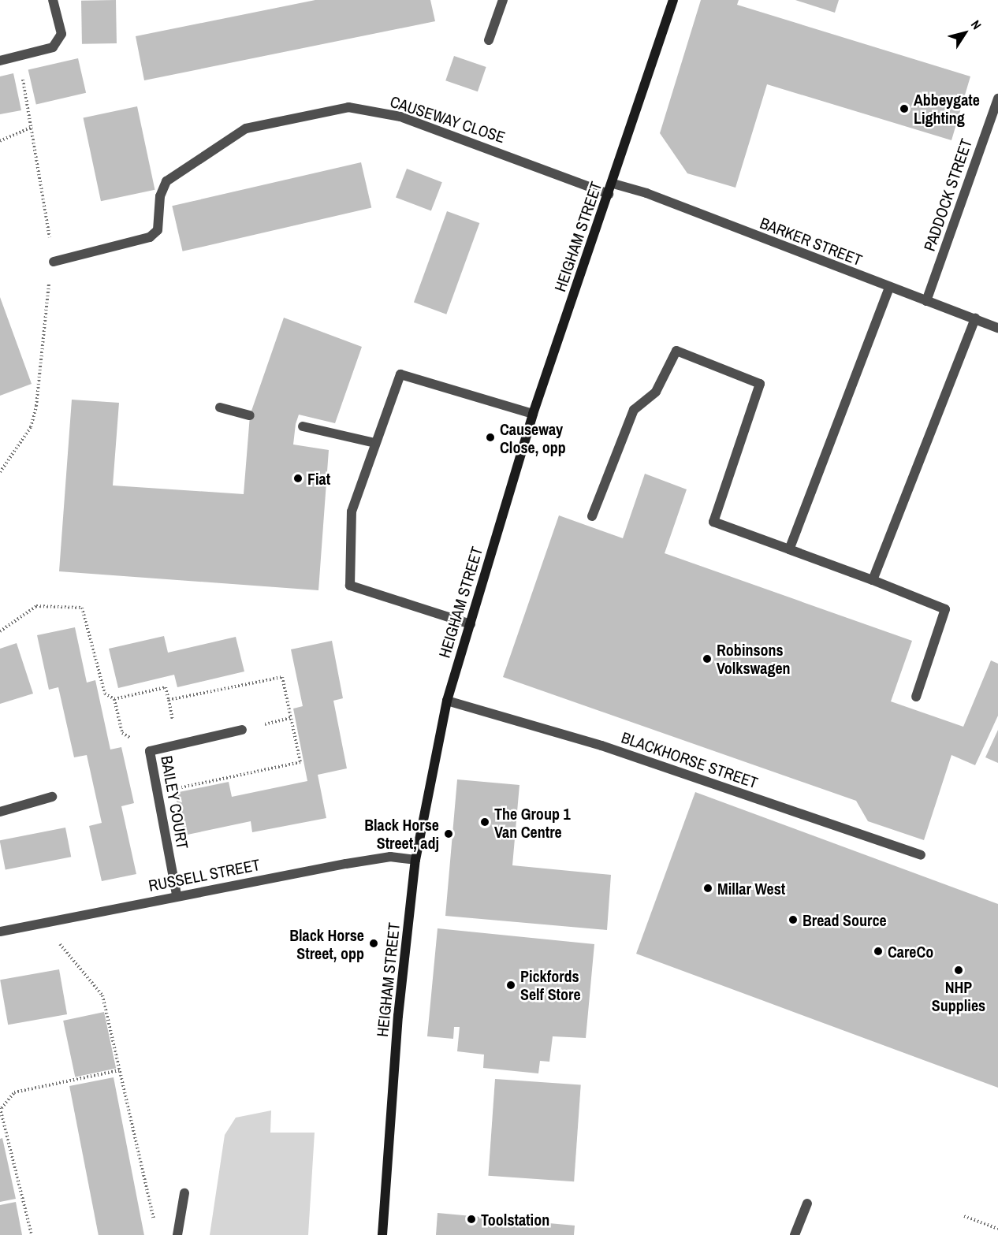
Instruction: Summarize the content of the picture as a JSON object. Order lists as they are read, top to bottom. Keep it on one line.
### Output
{"streets":{"street":["CAUSEWAY CLOSE","PADDOCK STREET","HEIGHAM STREET","BARKER STREET","BLACKHORSE STREET","BAILEY COURT","RUSSELL STREET"]},"crossings":[["CAUSEWAY CLOSE","HEIGHAM STREET"],["PADDOCK STREET","BARKER STREET"],["HEIGHAM STREET","BARKER STREET"],["HEIGHAM STREET","BLACKHORSE STREET"],["HEIGHAM STREET","RUSSELL STREET"],["BAILEY COURT","RUSSELL STREET"]],"places":["Abbeygate Lighting","Causeway Close, opp","Fiat","Robinsons Volkswagen","The Group 1 Van Centre","Black Horse Street, adj","Millar West","Bread Source","Black Horse Street, opp","CareCo","NHP Supplies","Pickfords Self Store","Toolstation"],"north":"top right"}
